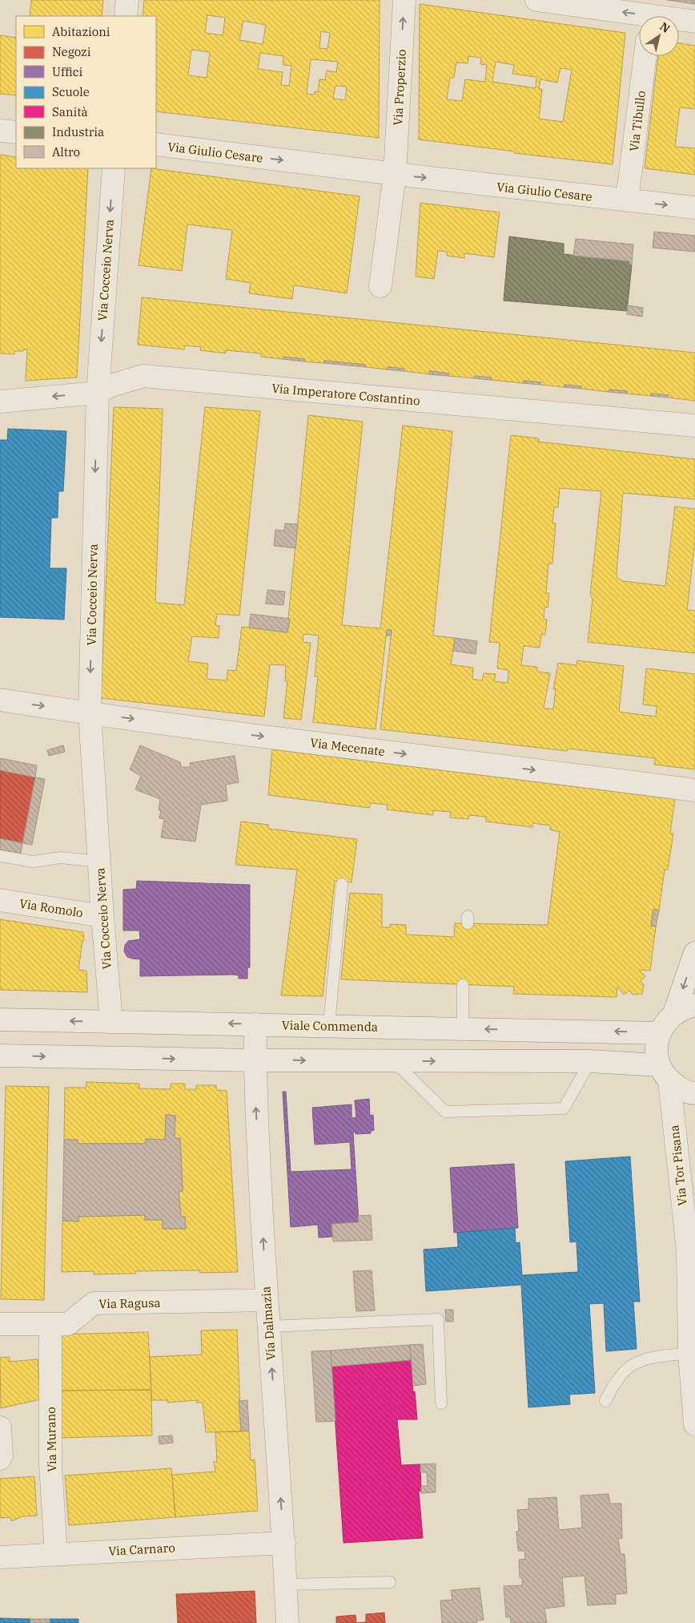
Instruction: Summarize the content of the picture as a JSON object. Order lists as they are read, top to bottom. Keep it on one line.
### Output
{"streets":{"street":["Via Properzio","Via Tibullo","Via Giulio Cesare","Via Cocceio Nerva","Via Imperatore Costantino","Via Mecenate","Via Romolo","Viale Commenda","Via Tor Pisana","Via Ragusa","Via Dalmazia","Via Murano","Via Carnaro"]},"crossings":[["Via Properzio","Via Giulio Cesare"],["Via Tibullo","Via Giulio Cesare"],["Via Cocceio Nerva","Via Imperatore Costantino"],["Via Cocceio Nerva","Via Mecenate"],["Via Cocceio Nerva","Via Romolo"],["Via Cocceio Nerva","Viale Commenda"],["Viale Commenda","Via Tor Pisana"],["Viale Commenda","Via Dalmazia"],["Via Ragusa","Via Dalmazia"],["Via Ragusa","Via Murano"],["Via Dalmazia","Via Carnaro"],["Via Murano","Via Carnaro"]],"one_way":["Via Properzio","Via Giulio Cesare","Via Cocceio Nerva","Via Mecenate","Via Dalmazia"],"legend":["Abitazioni","Negozi","Uffici","Scuole","Sanità","Industria","Altro"],"north":"top right"}
